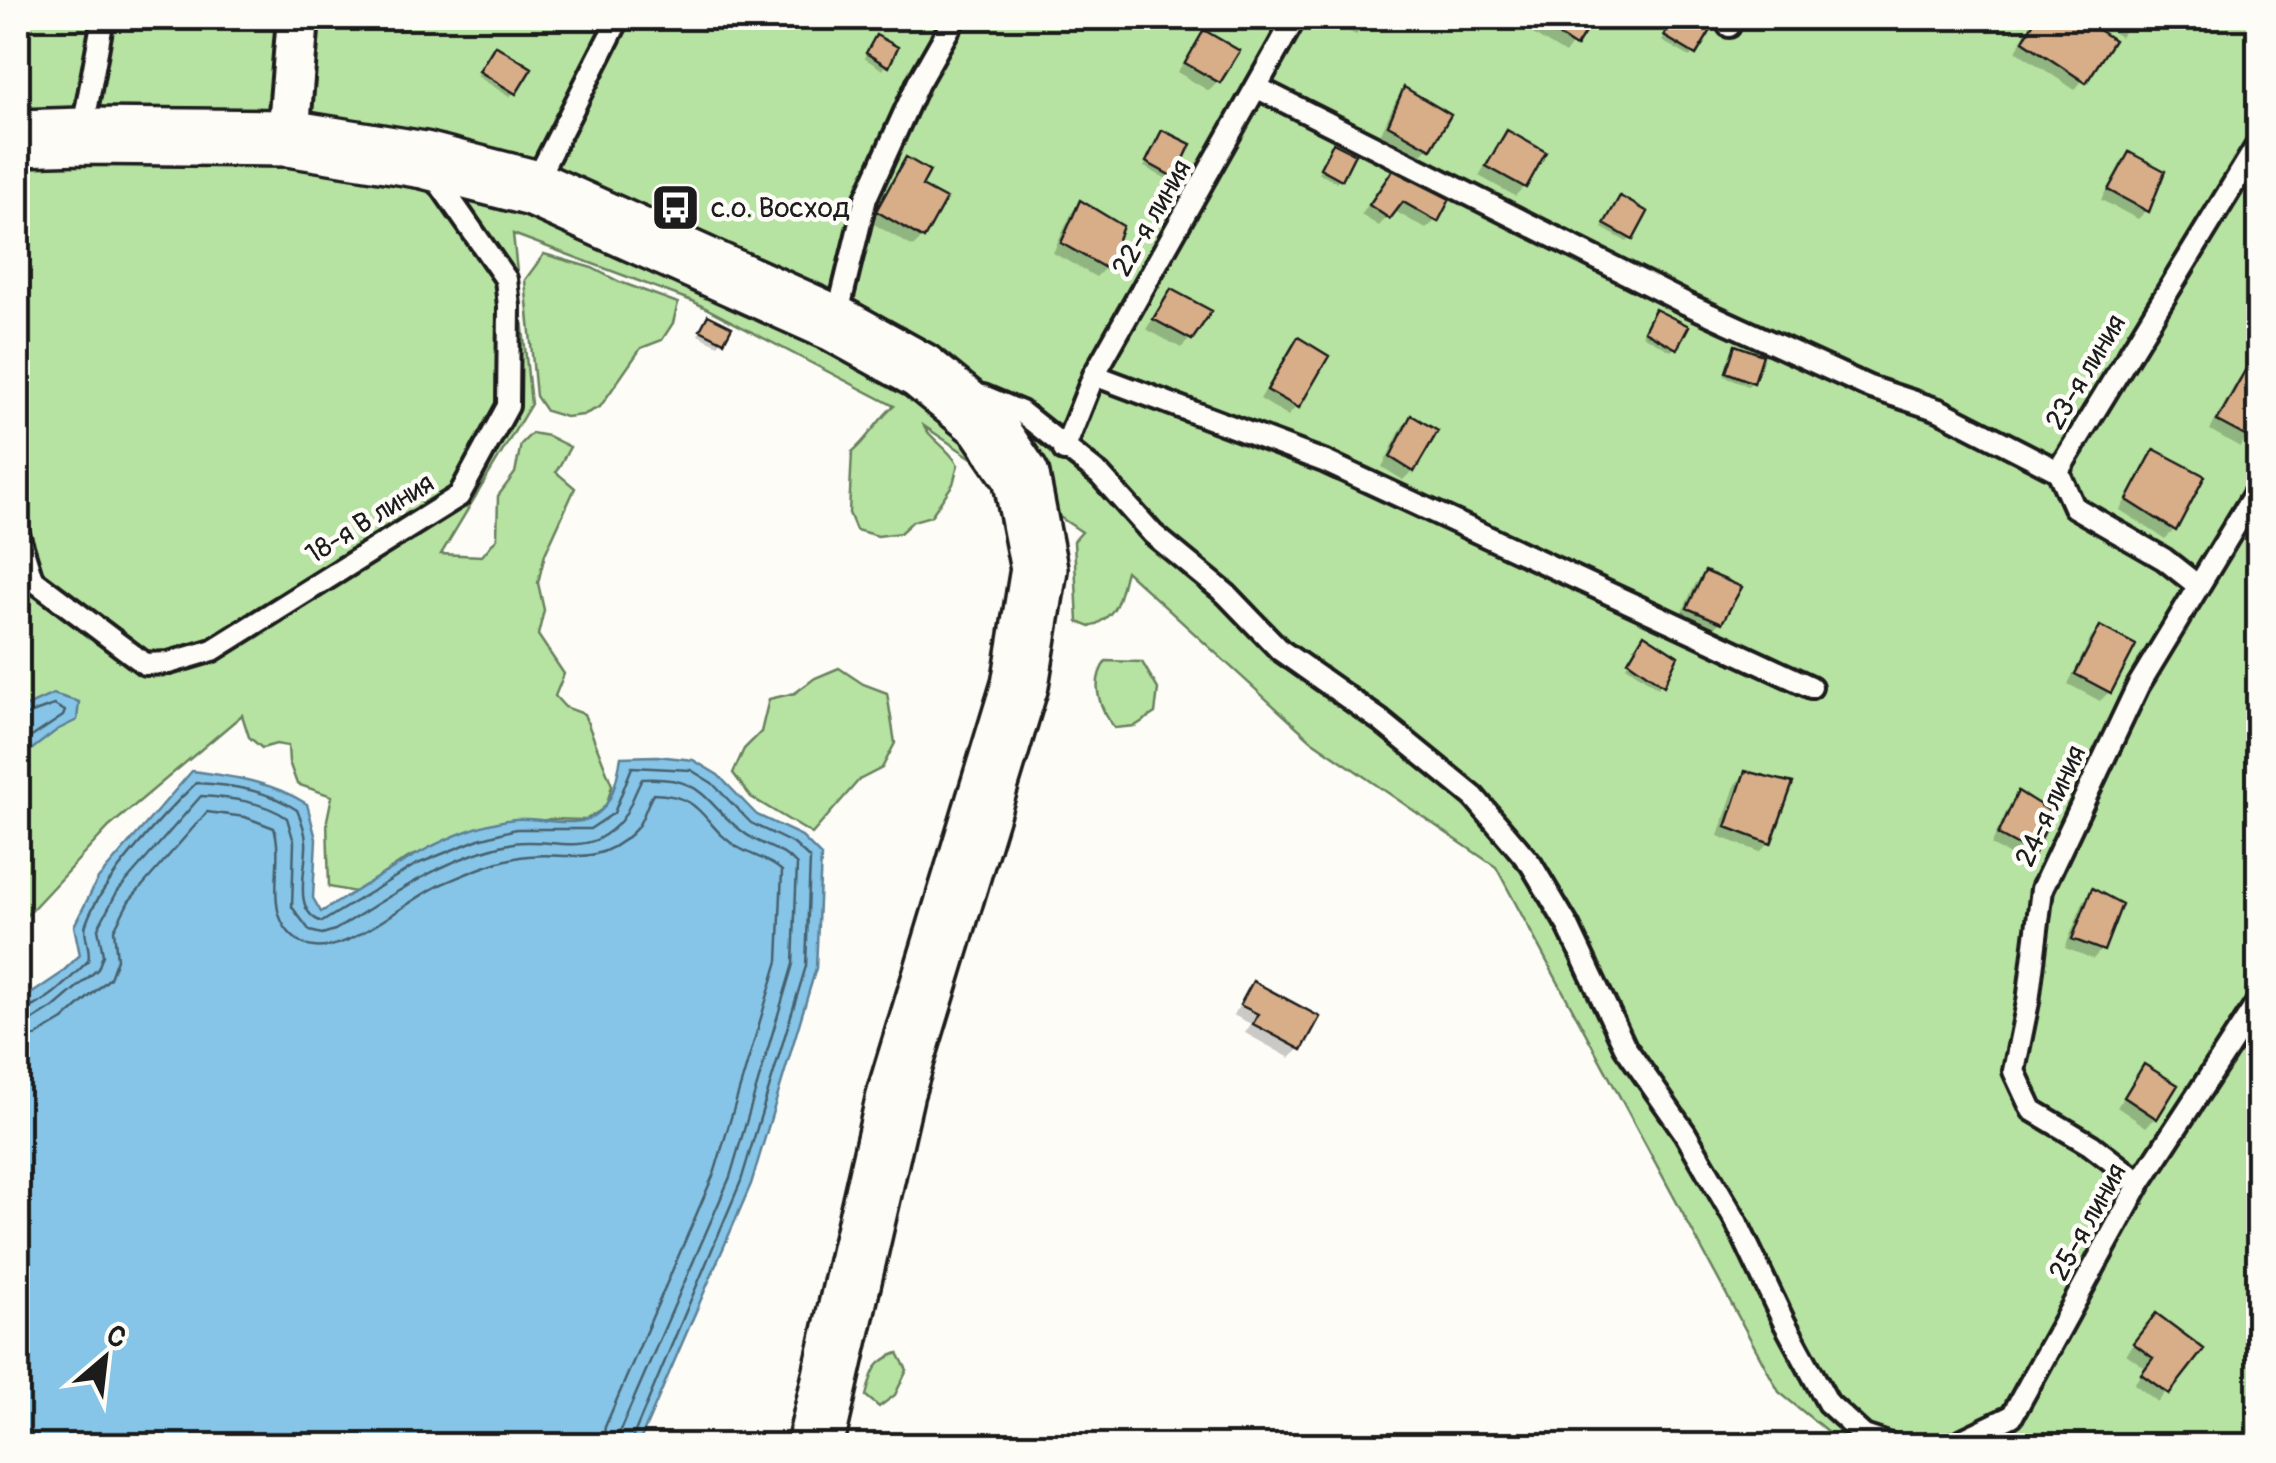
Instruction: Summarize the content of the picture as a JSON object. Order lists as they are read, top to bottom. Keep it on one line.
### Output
{"streets":{"lane":["22-я линия","23-я линия","18-я В линия","24-я линия","25-я линия"]},"crossings":[["23-я линия","24-я линия"],["24-я линия","25-я линия"]],"places":{"bus stop":["с.о. Восход"]},"north":"top right"}
